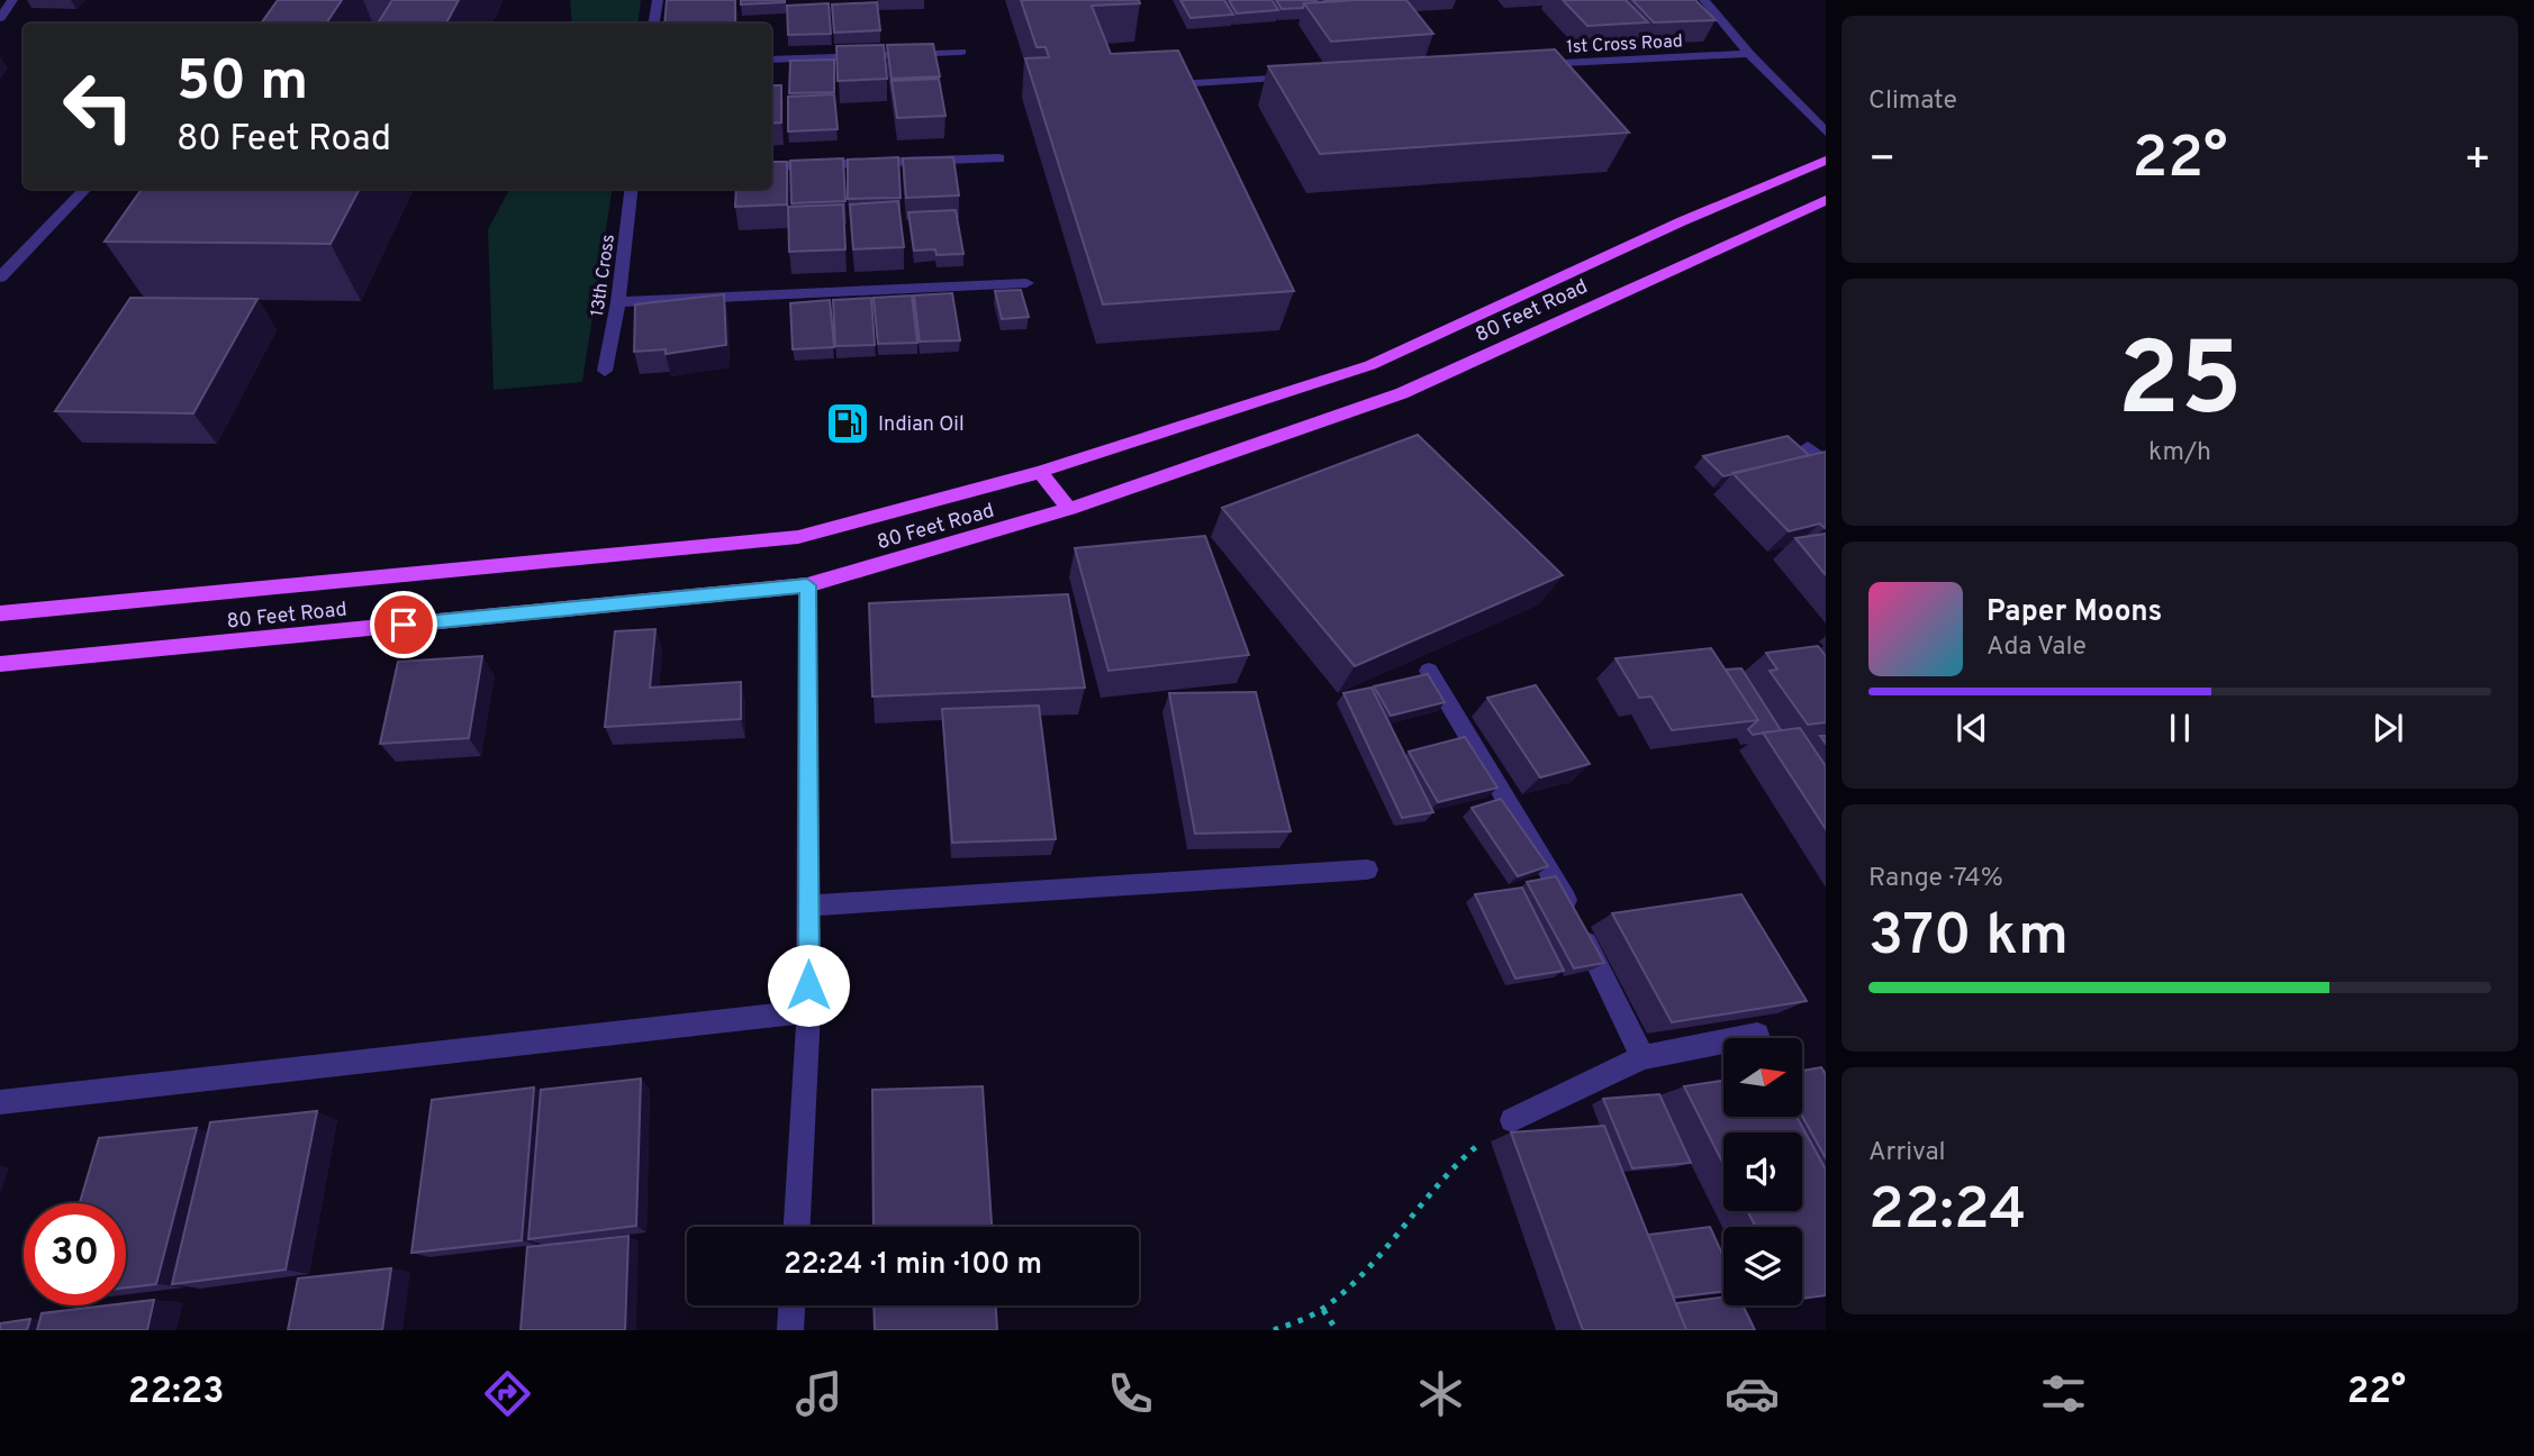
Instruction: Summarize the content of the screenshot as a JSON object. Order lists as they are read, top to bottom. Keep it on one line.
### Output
{"streets":{"main road":["80 Feet Road"],"street":["1st Cross Road","13th Cross"]},"places":{"fuel station":["Indian Oil"]},"north":"right","page":{"tile":["Climate",["25","km/h"],["Range · 74%","370 km"],["Arrival","22:24"]],"turn":["50 m","80 Feet Road"],"heat":["−","22°","+"],"song":["Paper Moons","Ada Vale"],"limit":"30","trip":"22:24 · 1 min · 100 m","tabs":["22:23","22°"]}}
